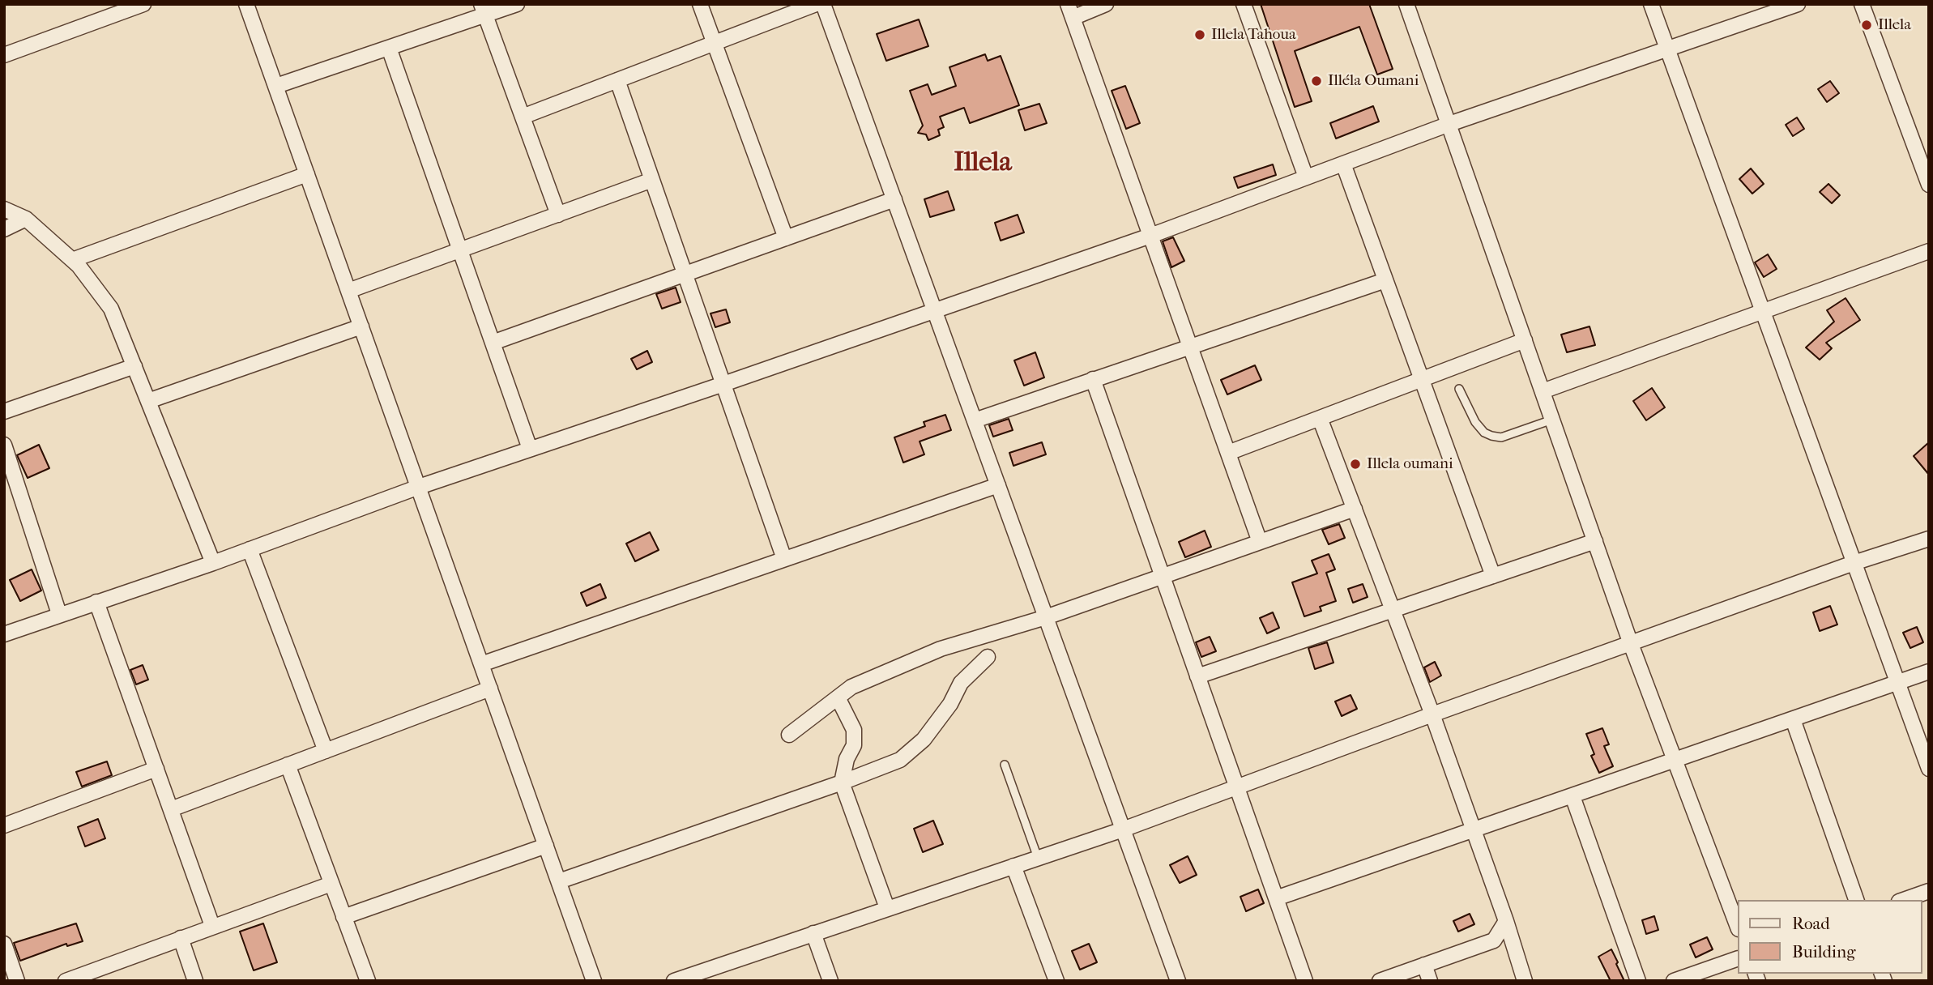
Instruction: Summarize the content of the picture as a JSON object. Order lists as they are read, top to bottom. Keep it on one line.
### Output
{"districts":["Illela"],"places":["Illela","Illela Tahoua","Illéla Oumani","Illela oumani"],"legend":["Road","Building"]}
